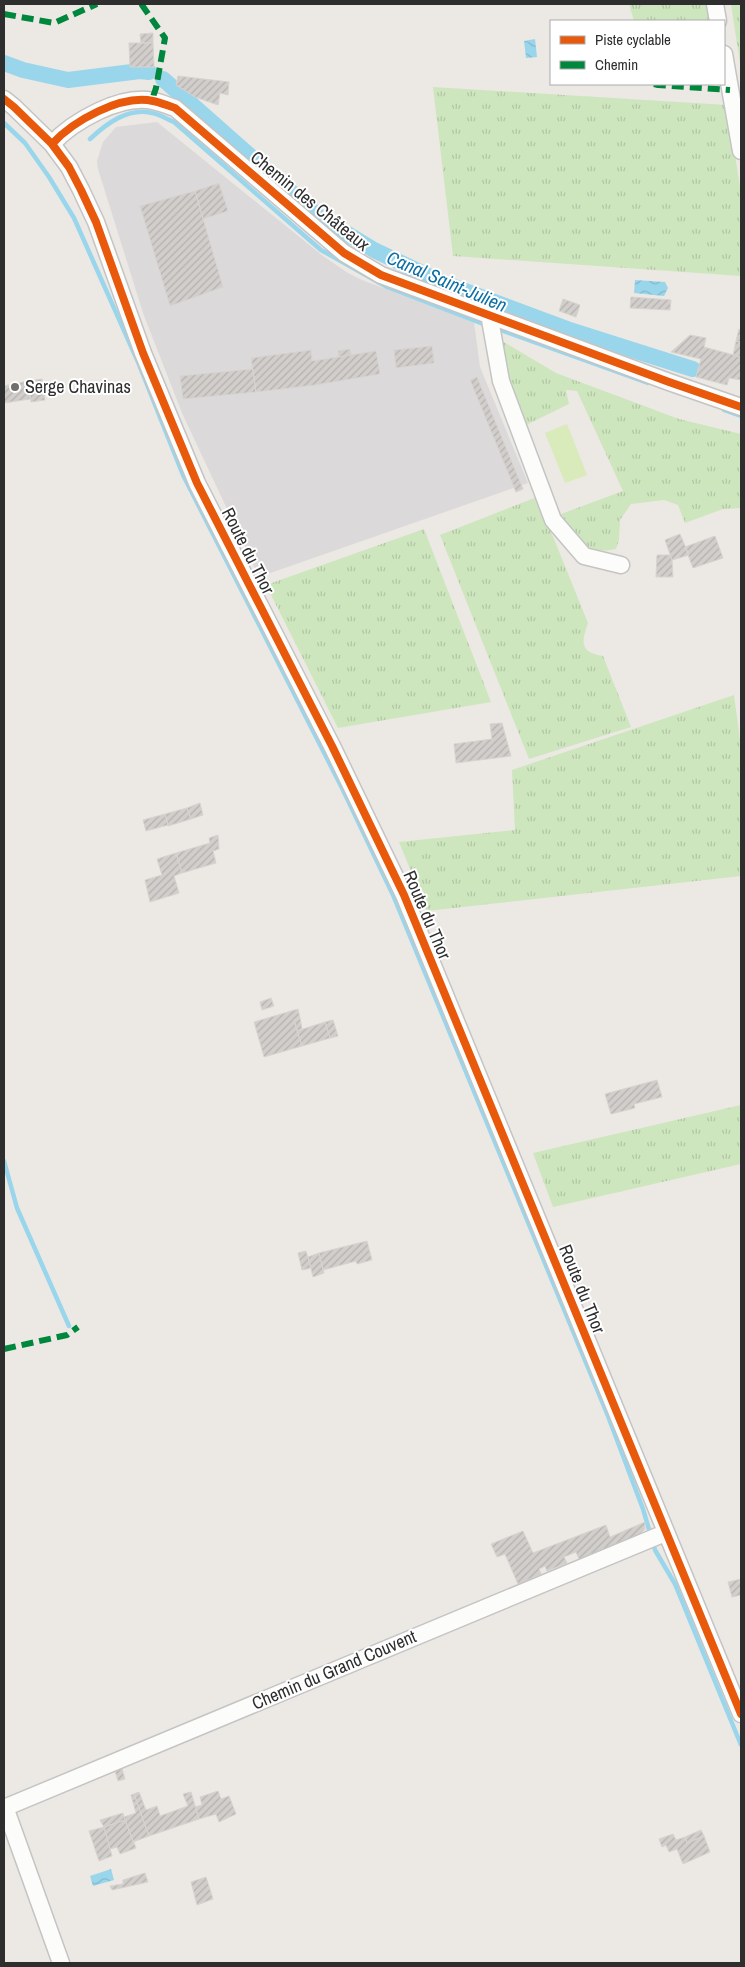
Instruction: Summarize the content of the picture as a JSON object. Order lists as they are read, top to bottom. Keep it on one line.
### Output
{"streets":{"street":["Chemin des Châteaux","Route du Thor","Chemin du Grand Couvent"]},"crossings":[["Chemin des Châteaux","Route du Thor"],["Route du Thor","Chemin du Grand Couvent"]],"water":["Canal Saint-Julien"],"places":["Serge Chavinas"],"legend":["Piste cyclable","Chemin"]}
